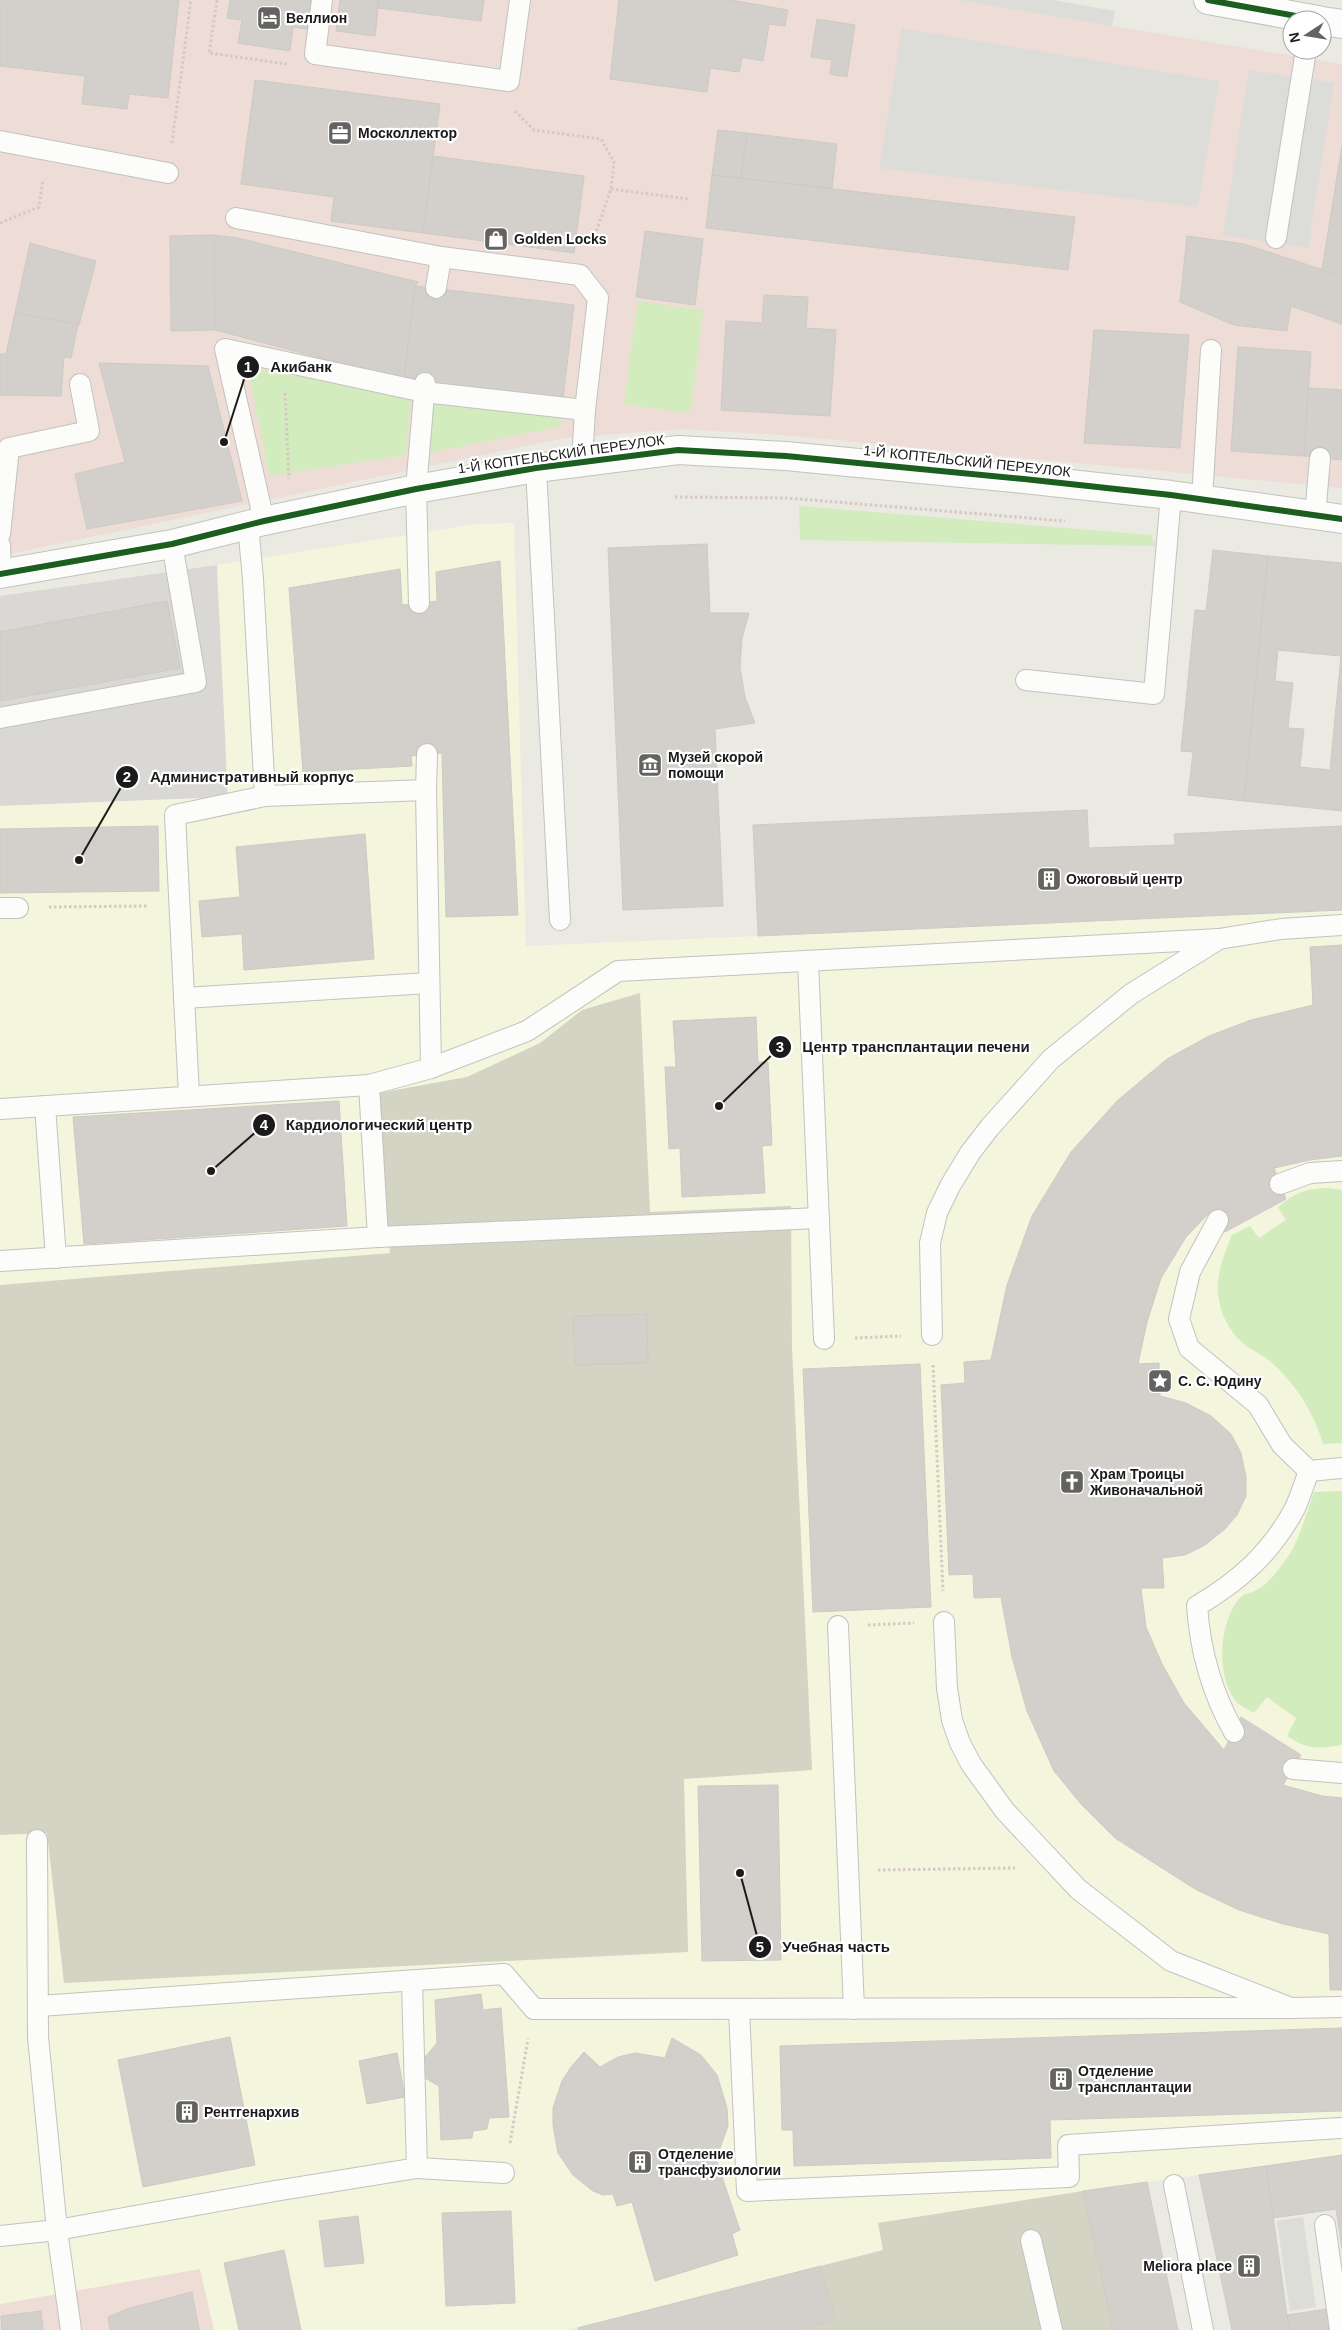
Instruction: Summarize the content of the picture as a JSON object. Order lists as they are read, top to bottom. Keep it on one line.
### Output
{"streets":{"street":["1-Й КОПТЕЛЬСКИЙ ПЕРЕУЛОК"]},"places":{"hotel":["Веллион"],"office":["Москоллектор"],"shop":["Golden Locks"],"other":["Акибанк","Административный корпус","Центр трансплантации печени","Кардиологический центр","Учебная часть"],"museum":["Музей скорой помощи"],"building":["Ожоговый центр","Отделение трансплантации","Рентгенархив","Отделение трансфузиологии","Meliora place"],"place":["С. С. Юдину"],"church":["Храм Троицы Живоначальной"]},"north":"left"}
